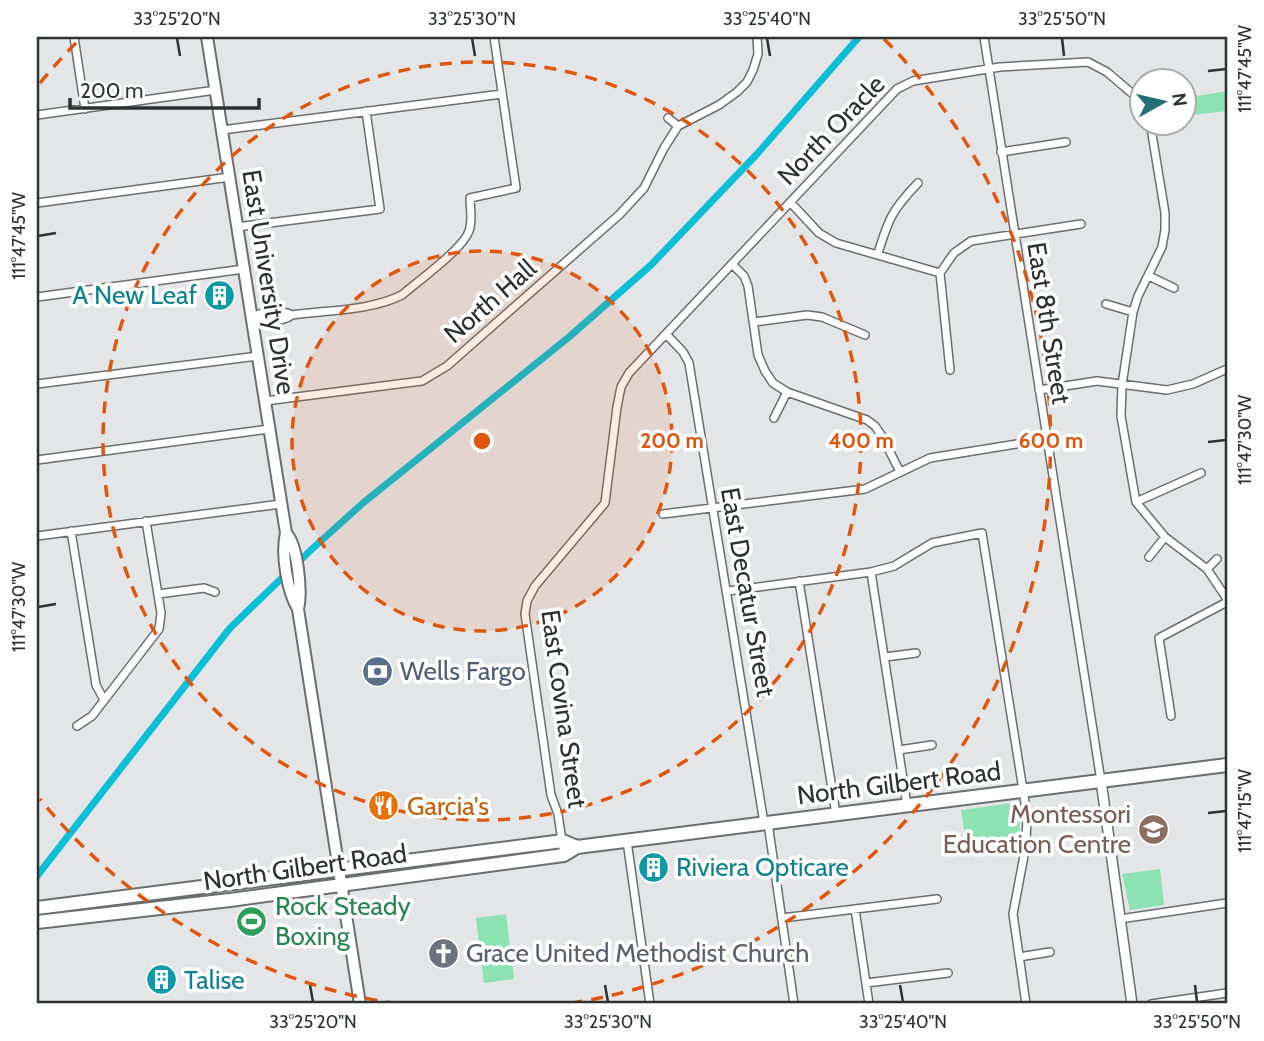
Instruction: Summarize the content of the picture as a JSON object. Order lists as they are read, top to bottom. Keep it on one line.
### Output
{"streets":{"main road":["East University Drive","North Gilbert Road"],"street":["North Oracle","North Hall","East 8th Street","East Decatur Street","East Covina Street"]},"crossings":[["North Oracle","East 8th Street"],["North Oracle","East Decatur Street"],["North Oracle","East Covina Street"],["East University Drive","North Hall"],["East University Drive","North Gilbert Road"],["East 8th Street","North Gilbert Road"],["East Decatur Street","North Gilbert Road"],["East Covina Street","North Gilbert Road"]],"places":{"building":["A New Leaf","Riviera Opticare","Talise"],"bank":["Wells Fargo"],"restaurant":["Garcia's"],"school or university":["Montessori Education Centre"],"sports":["Rock Steady Boxing"],"church":["Grace United Methodist Church"]},"scale_bar":"200 m","north":"right","coordinates":["33°25'20\"N","33°25'30\"N","33°25'40\"N","33°25'50\"N","111°47'45\"W","111°47'30\"W","111°47'15\"W"],"rings":["200 m","400 m","600 m"]}
